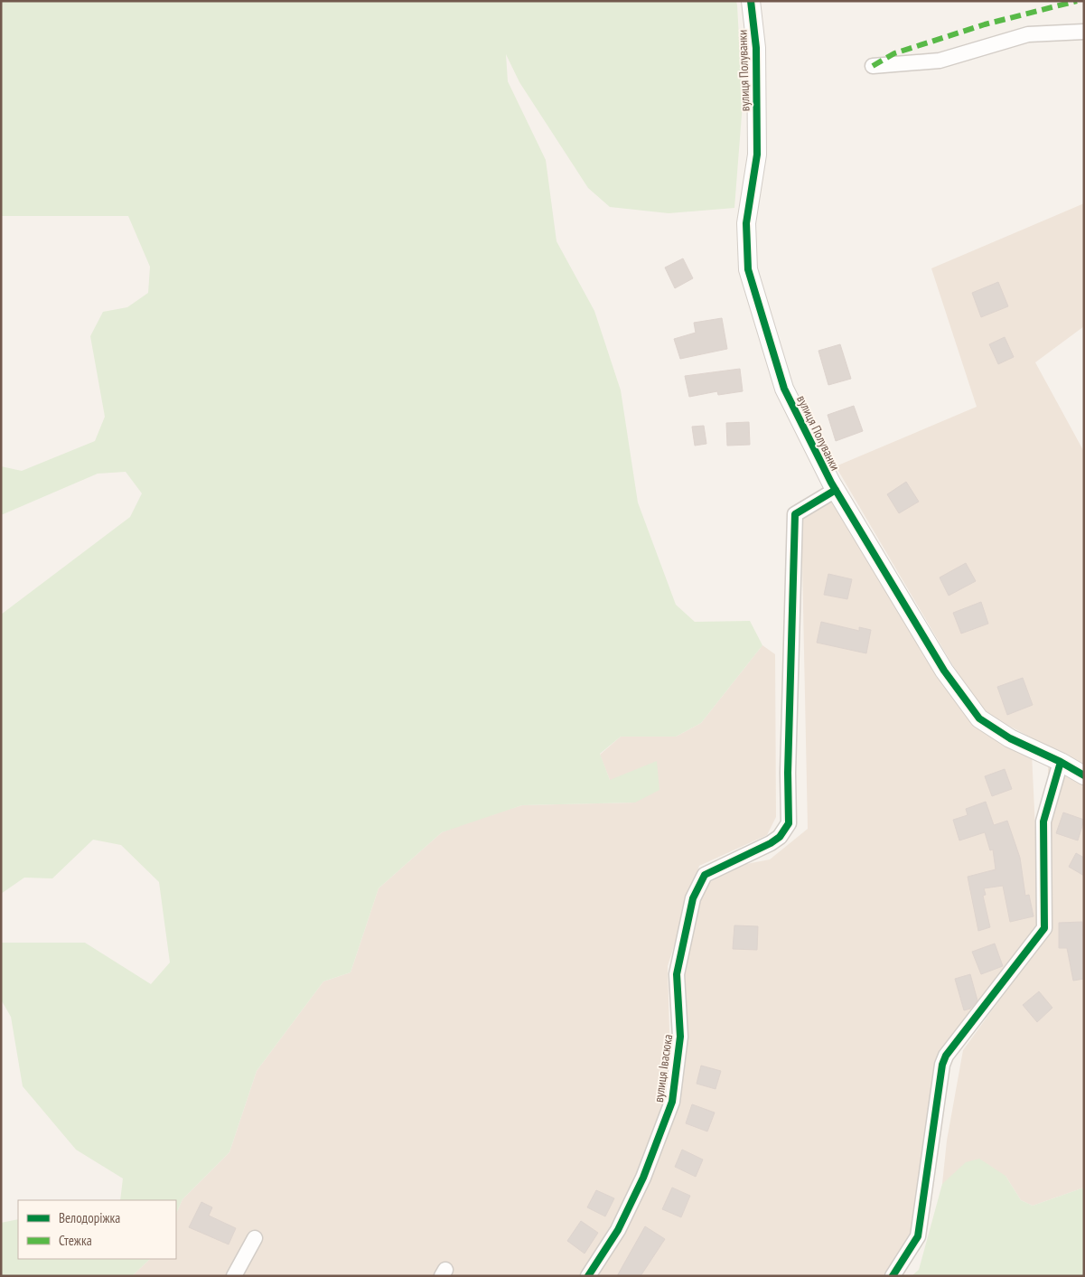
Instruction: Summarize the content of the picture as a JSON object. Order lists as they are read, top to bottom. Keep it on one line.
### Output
{"streets":{"street":["вулиця Полуванки","вулиця Івасюка"]},"crossings":[["вулиця Полуванки","вулиця Івасюка"]],"legend":["Велодоріжка","Стежка"]}
